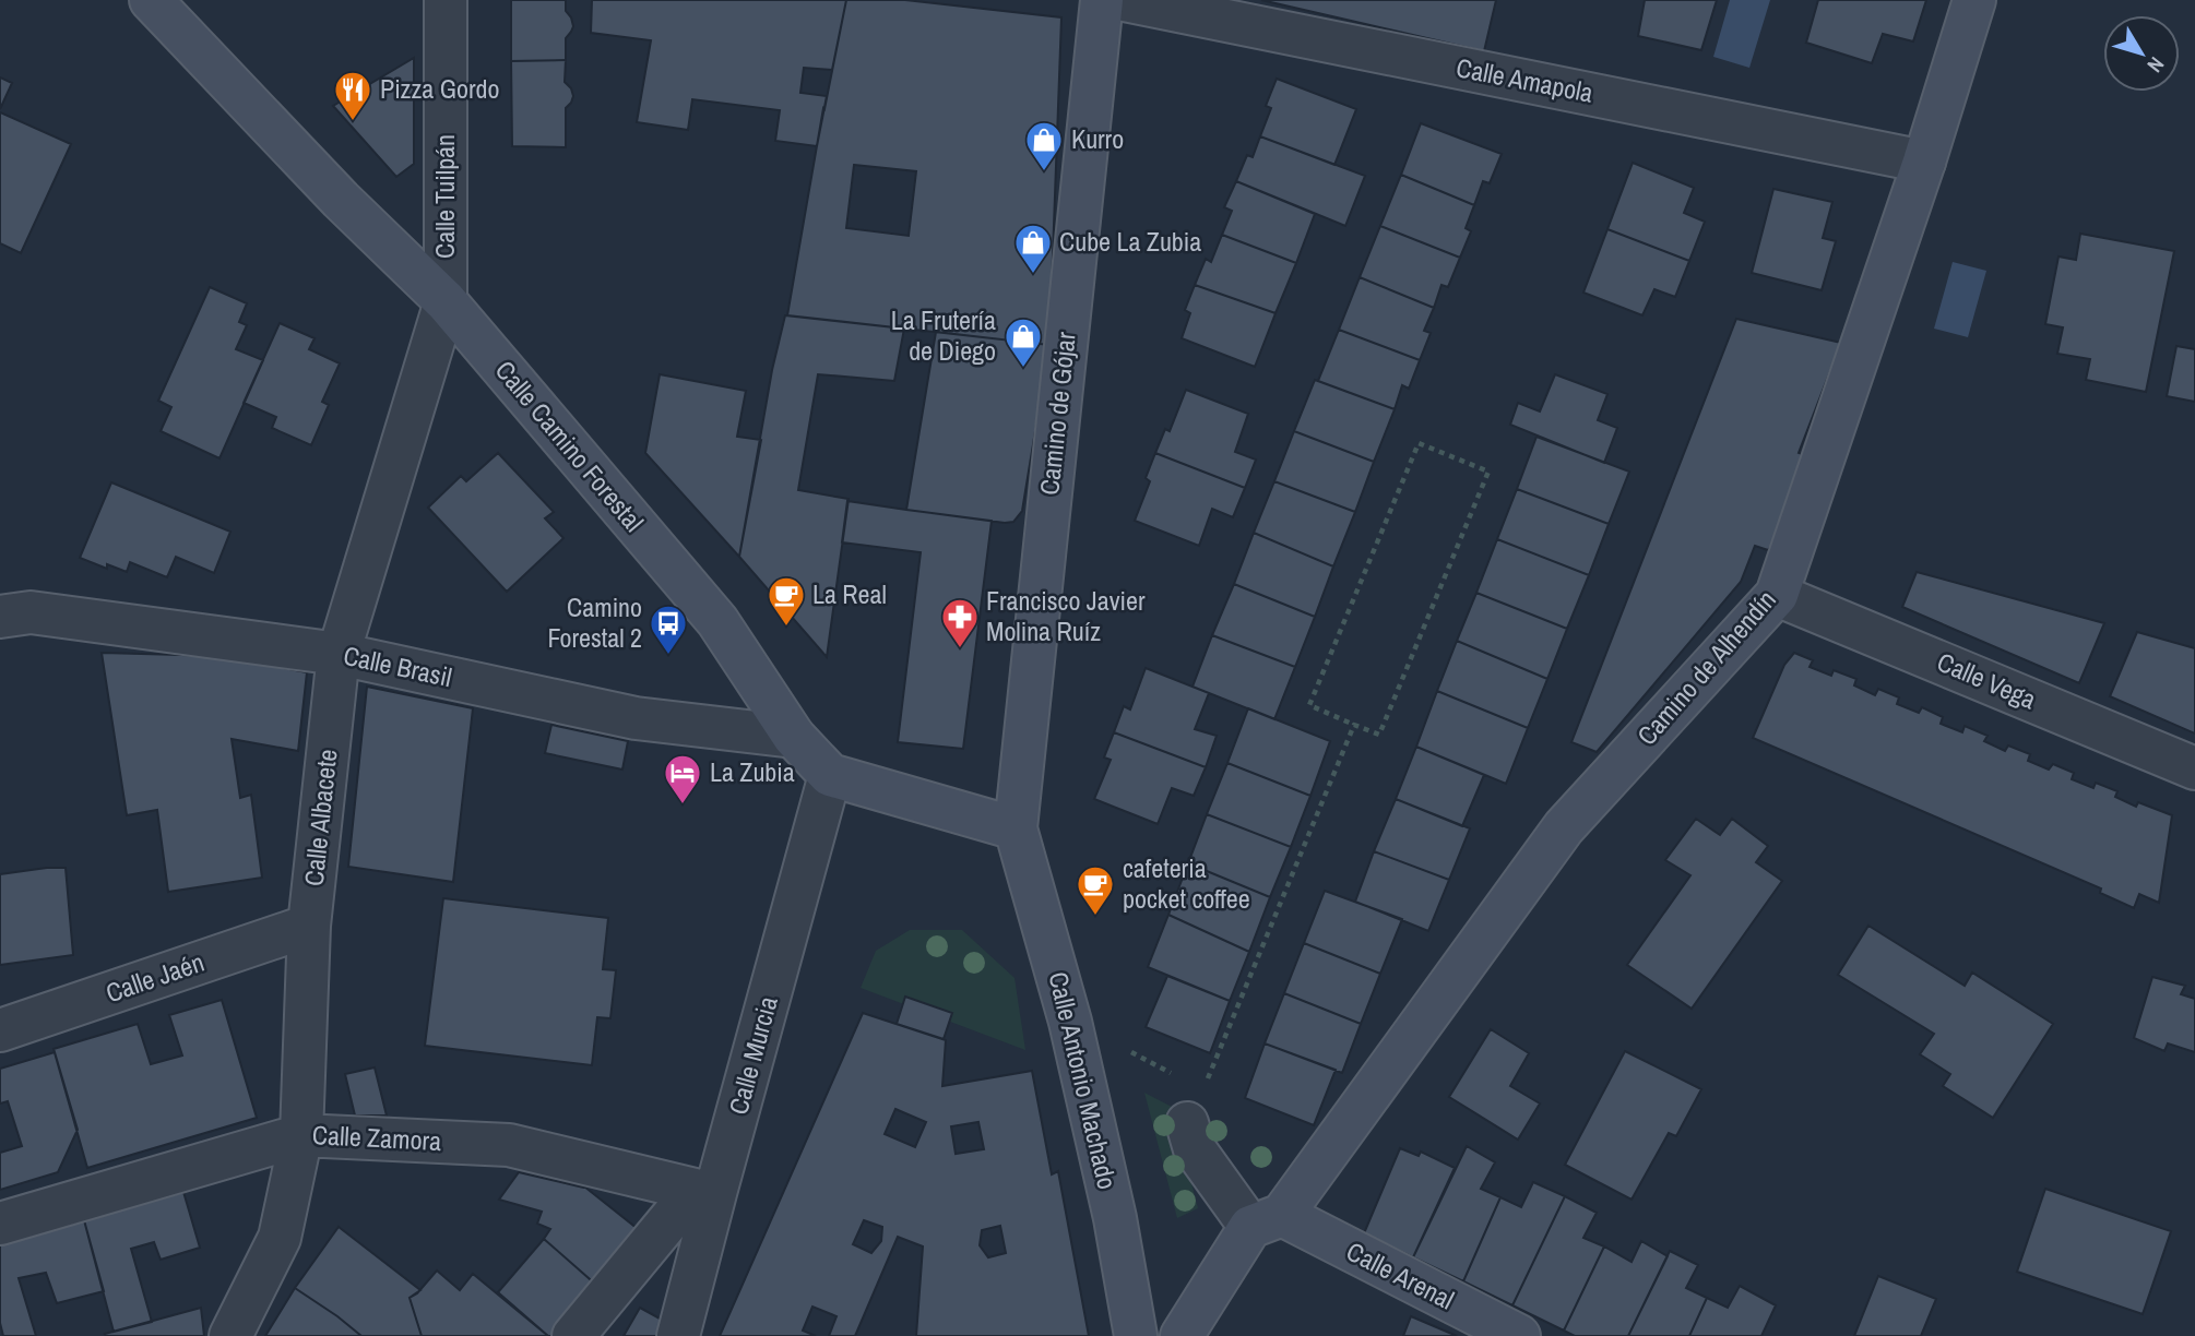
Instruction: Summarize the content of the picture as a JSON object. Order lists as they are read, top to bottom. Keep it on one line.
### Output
{"streets":{"street":["Calle Amapola","Calle Tuilpán","Camino de Gójar","Calle Camino Forestal","Calle Brasil","Camino de Alhendín","Calle Vega","Calle Albacete","Calle Jaén","Calle Murcia","Calle Antonio Machado","Calle Zamora","Calle Arenal"]},"crossings":[["Calle Amapola","Camino de Alhendín"],["Calle Tuilpán","Calle Camino Forestal"],["Calle Tuilpán","Calle Albacete"],["Camino de Gójar","Calle Antonio Machado"],["Calle Camino Forestal","Calle Brasil"],["Calle Camino Forestal","Calle Albacete"],["Calle Camino Forestal","Calle Murcia"],["Calle Brasil","Calle Albacete"],["Camino de Alhendín","Calle Vega"],["Camino de Alhendín","Calle Arenal"],["Calle Albacete","Calle Jaén"],["Calle Albacete","Calle Zamora"],["Calle Murcia","Calle Zamora"]],"places":{"restaurant":["Pizza Gordo"],"shop":["Kurro","Cube La Zubia","La Frutería de Diego"],"cafe":["La Real","cafeteria pocket coffee"],"pharmacy":["Francisco Javier Molina Ruíz"],"bus stop":["Camino Forestal 2"],"hotel":["La Zubia"]},"north":"bottom right"}
